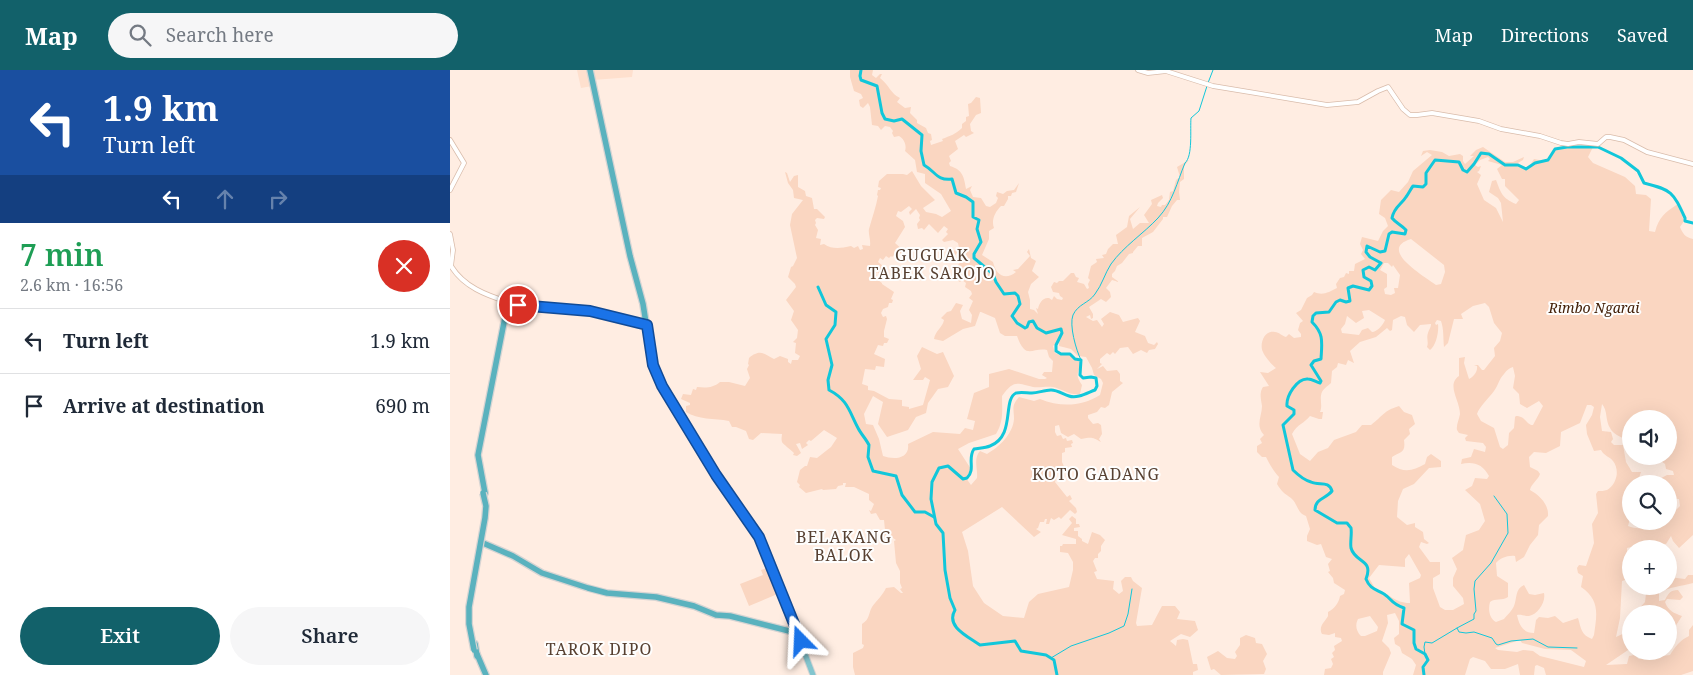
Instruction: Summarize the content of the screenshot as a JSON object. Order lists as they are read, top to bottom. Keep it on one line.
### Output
{"districts":["GUGUAK TABEK SAROJO","KOTO GADANG","BELAKANG BALOK","TAROK DIPO"],"parks":["Rimbo Ngarai"],"page":{"header":"Map","search":"Search here","nav":["Map","Directions","Saved"],"turn":["1.9 km","Turn left"],"heading":["7 min","2.6 km · 16:56"],"list":[{"name":"Turn left","value":"1.9 km"},{"name":"Arrive at destination","value":"690 m"}],"map_buttons":["+","−"],"buttons":["Exit","Share"]}}
